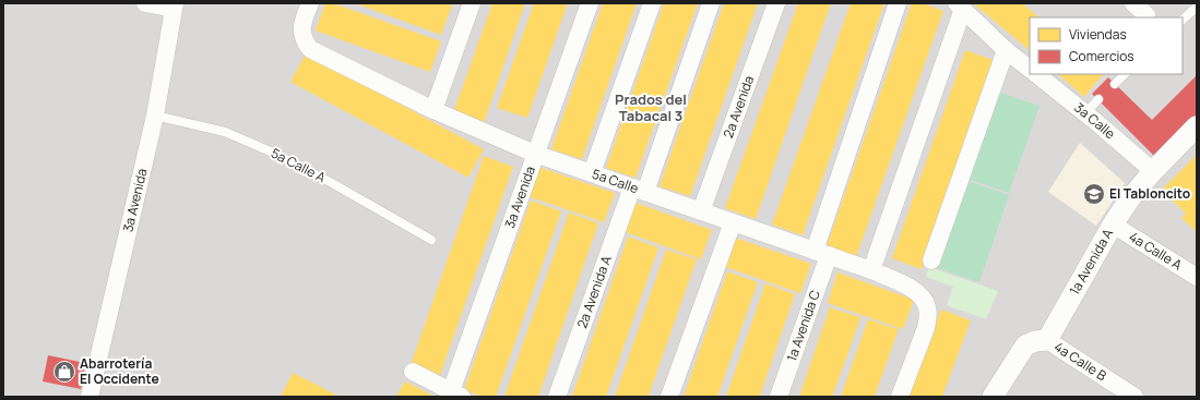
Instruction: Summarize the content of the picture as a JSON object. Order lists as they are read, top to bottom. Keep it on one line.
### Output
{"streets":{"street":["2a Avenida","3a Calle","5a Calle","3a Avenida","4a Calle A","1a Avenida A","2a Avenida A","1a Avenida C","4a Calle B"],"lane":["5a Calle A"]},"crossings":[["2a Avenida","5a Calle"],["3a Calle","1a Avenida A"],["5a Calle A","3a Avenida"],["5a Calle","3a Avenida"],["5a Calle","2a Avenida A"],["5a Calle","1a Avenida C"],["4a Calle A","1a Avenida A"],["1a Avenida A","4a Calle B"]],"districts":["Prados del Tabacal 3"],"places":{"school or university":["El Tabloncito"],"shop":["Abarrotería El Occidente"]},"legend":["Viviendas","Comercios"]}
